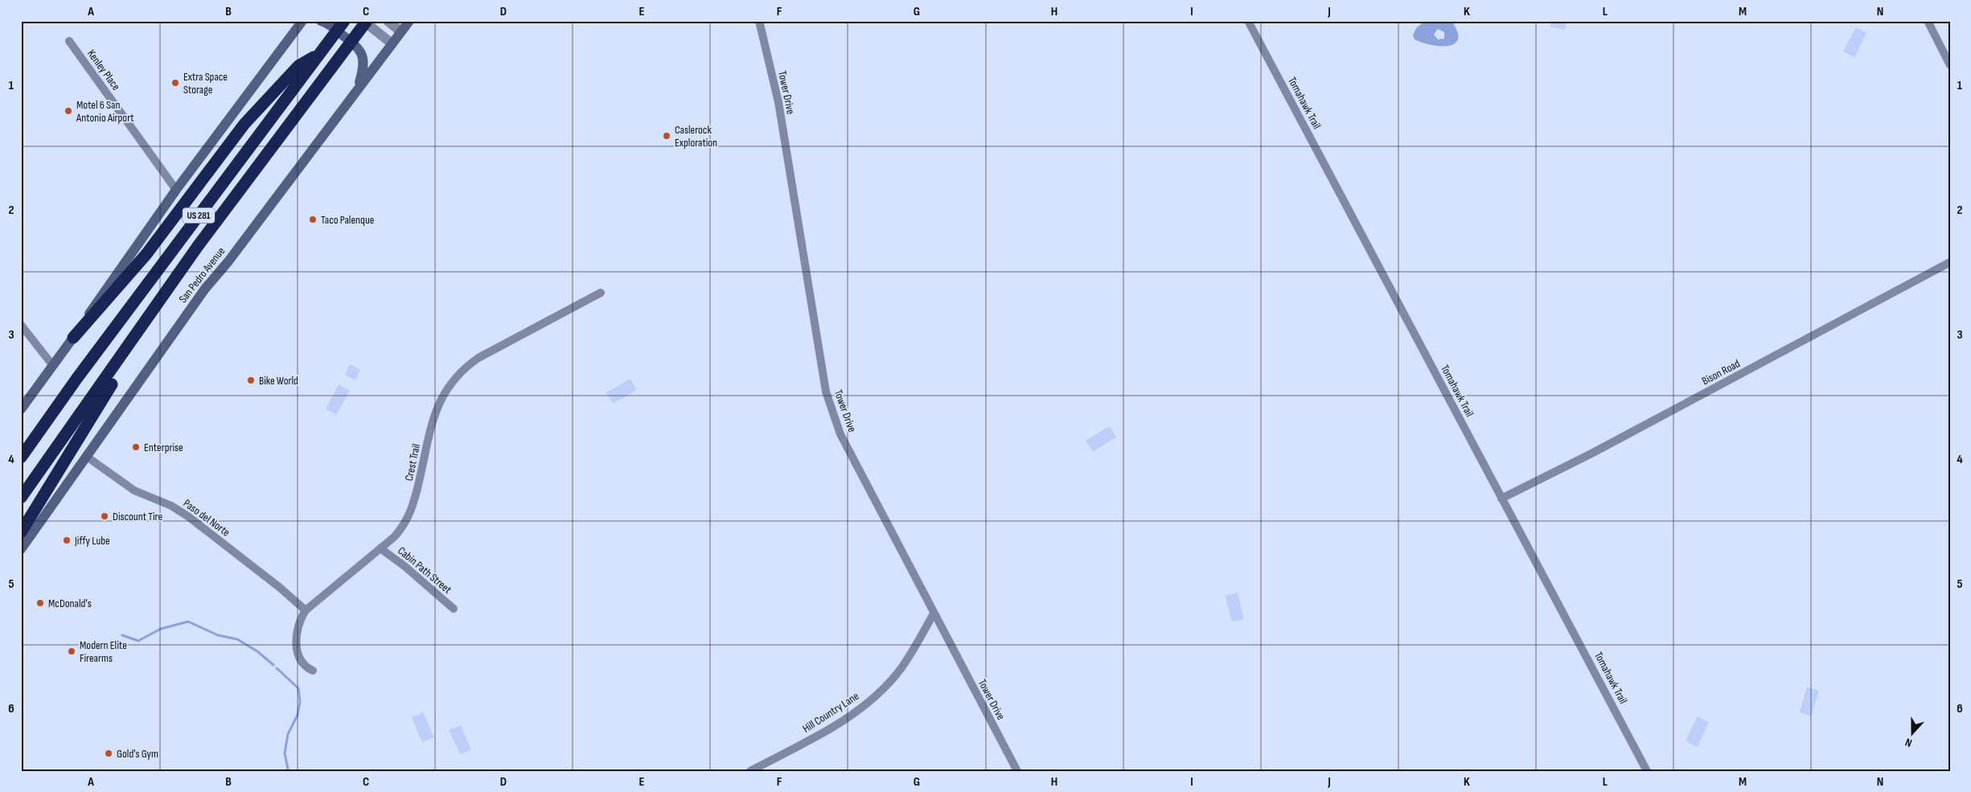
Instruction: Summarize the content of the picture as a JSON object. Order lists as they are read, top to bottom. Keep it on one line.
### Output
{"streets":{"highway":["US 281"],"main road":["San Pedro Avenue"],"street":["Kenley Place","Tower Drive","Tomahawk Trail","Bison Road","Crest Trail","Paso del Norte","Cabin Path Street","Hill Country Lane"]},"crossings":[["Tower Drive","Hill Country Lane"],["Tomahawk Trail","Bison Road"],["San Pedro Avenue","Paso del Norte"],["Crest Trail","Paso del Norte"],["Crest Trail","Cabin Path Street"]],"places":["Extra Space Storage","Motel 6 San Antonio Airport","Caslerock Exploration","Taco Palenque","Bike World","Enterprise","Discount Tire","Jiffy Lube","McDonald's","Modern Elite Firearms","Gold's Gym"],"north":"bottom","grid":{"columns":["A","B","C","D","E","F","G","H","I","J","K","L","M","N"],"rows":["1","2","3","4","5","6"]}}
